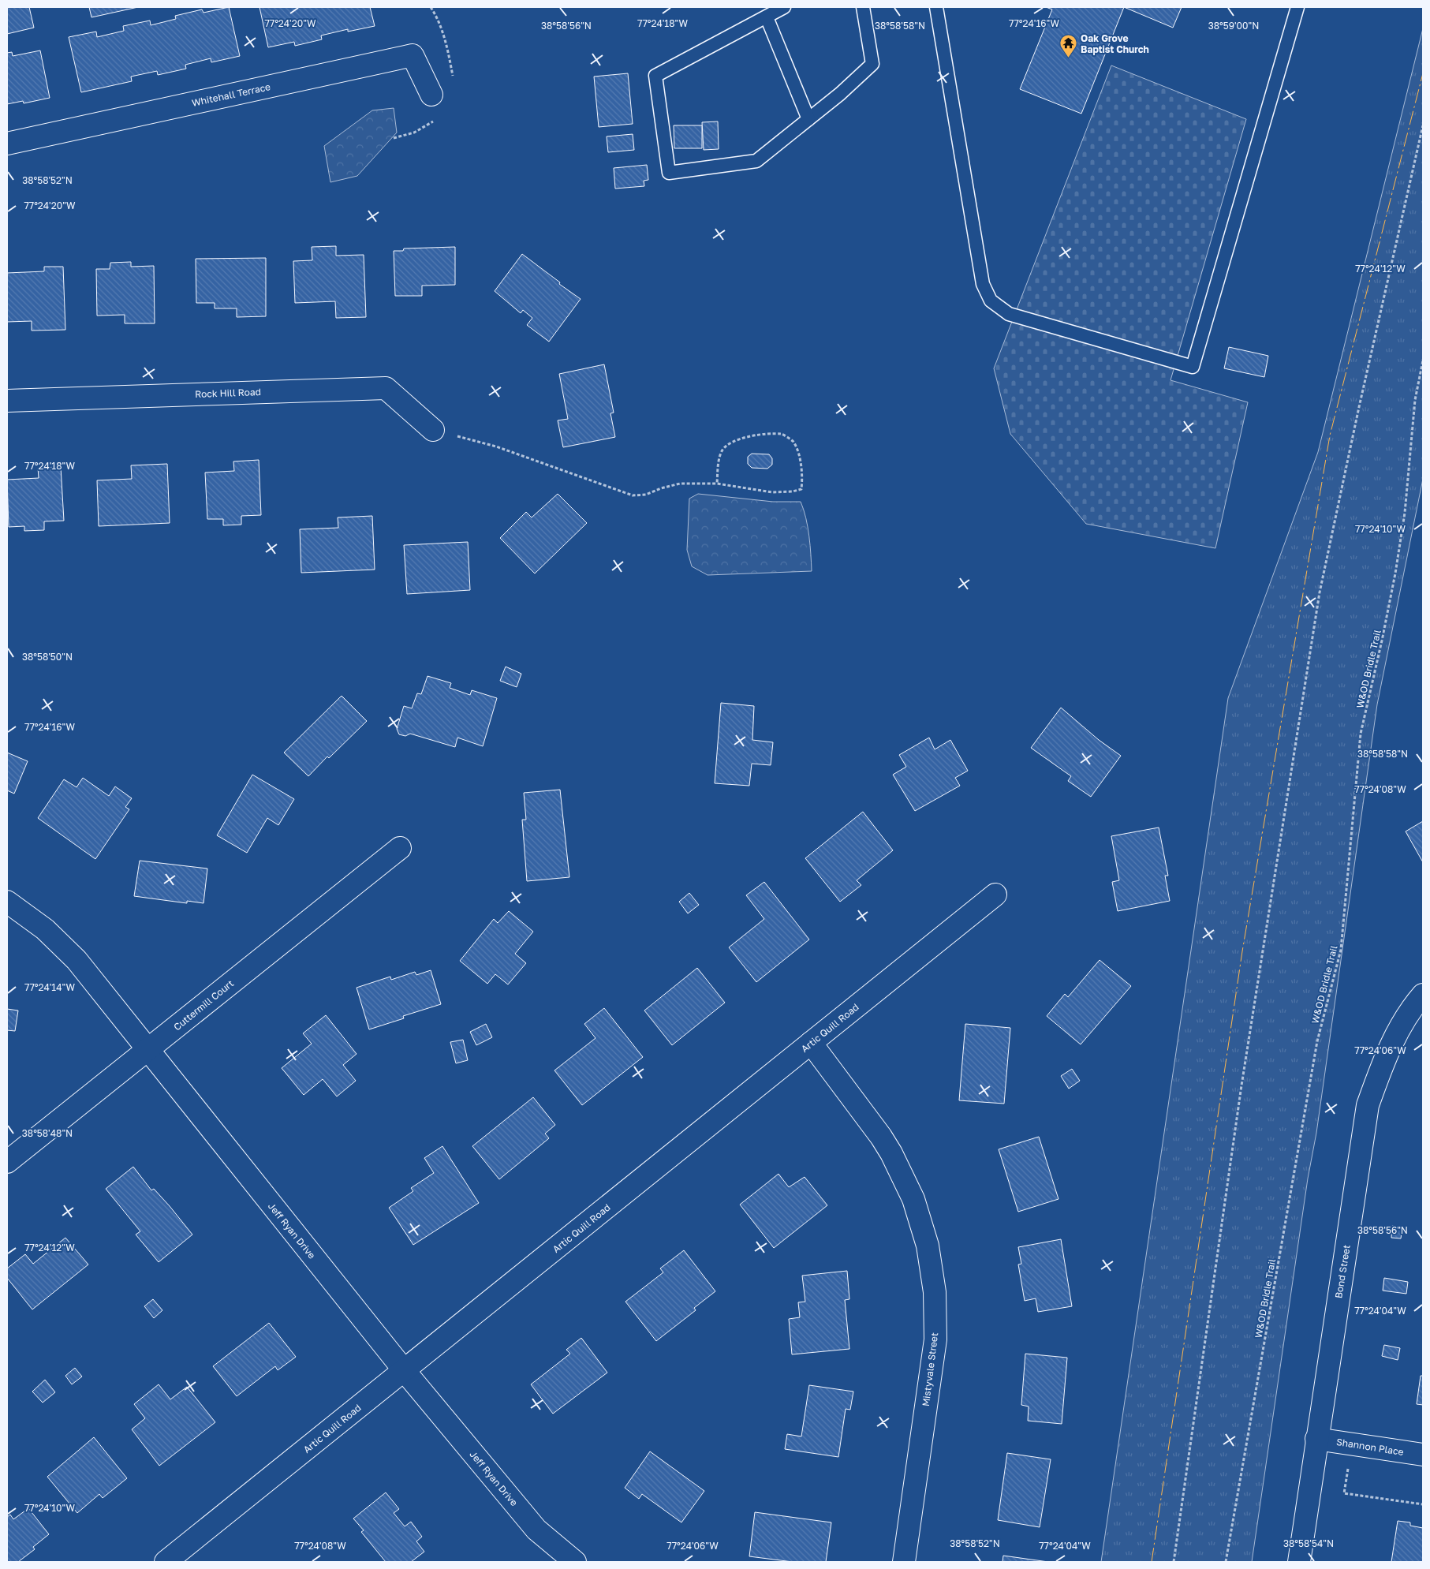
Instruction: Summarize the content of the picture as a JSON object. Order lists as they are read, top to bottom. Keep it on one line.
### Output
{"streets":{"street":["Whitehall Terrace","Rock Hill Road","Cuttermill Court","Artic Quill Road","Jeff Ryan Drive","Bond Street","Mistyvale Street","Shannon Place"],"path":["W&OD Bridle Trail"]},"crossings":[["Cuttermill Court","Jeff Ryan Drive"],["Artic Quill Road","Jeff Ryan Drive"],["Artic Quill Road","Mistyvale Street"],["Bond Street","Shannon Place"]],"places":{"temple":["Oak Grove Baptist Church"]},"coordinates":["77°24'20\"W","77°24'18\"W","77°24'16\"W","38°58'56\"N","38°58'58\"N","38°59'00\"N","38°58'52\"N","77°24'12\"W","77°24'10\"W","38°58'50\"N","77°24'08\"W","77°24'14\"W","77°24'06\"W","38°58'48\"N","77°24'04\"W","38°58'54\"N"]}
